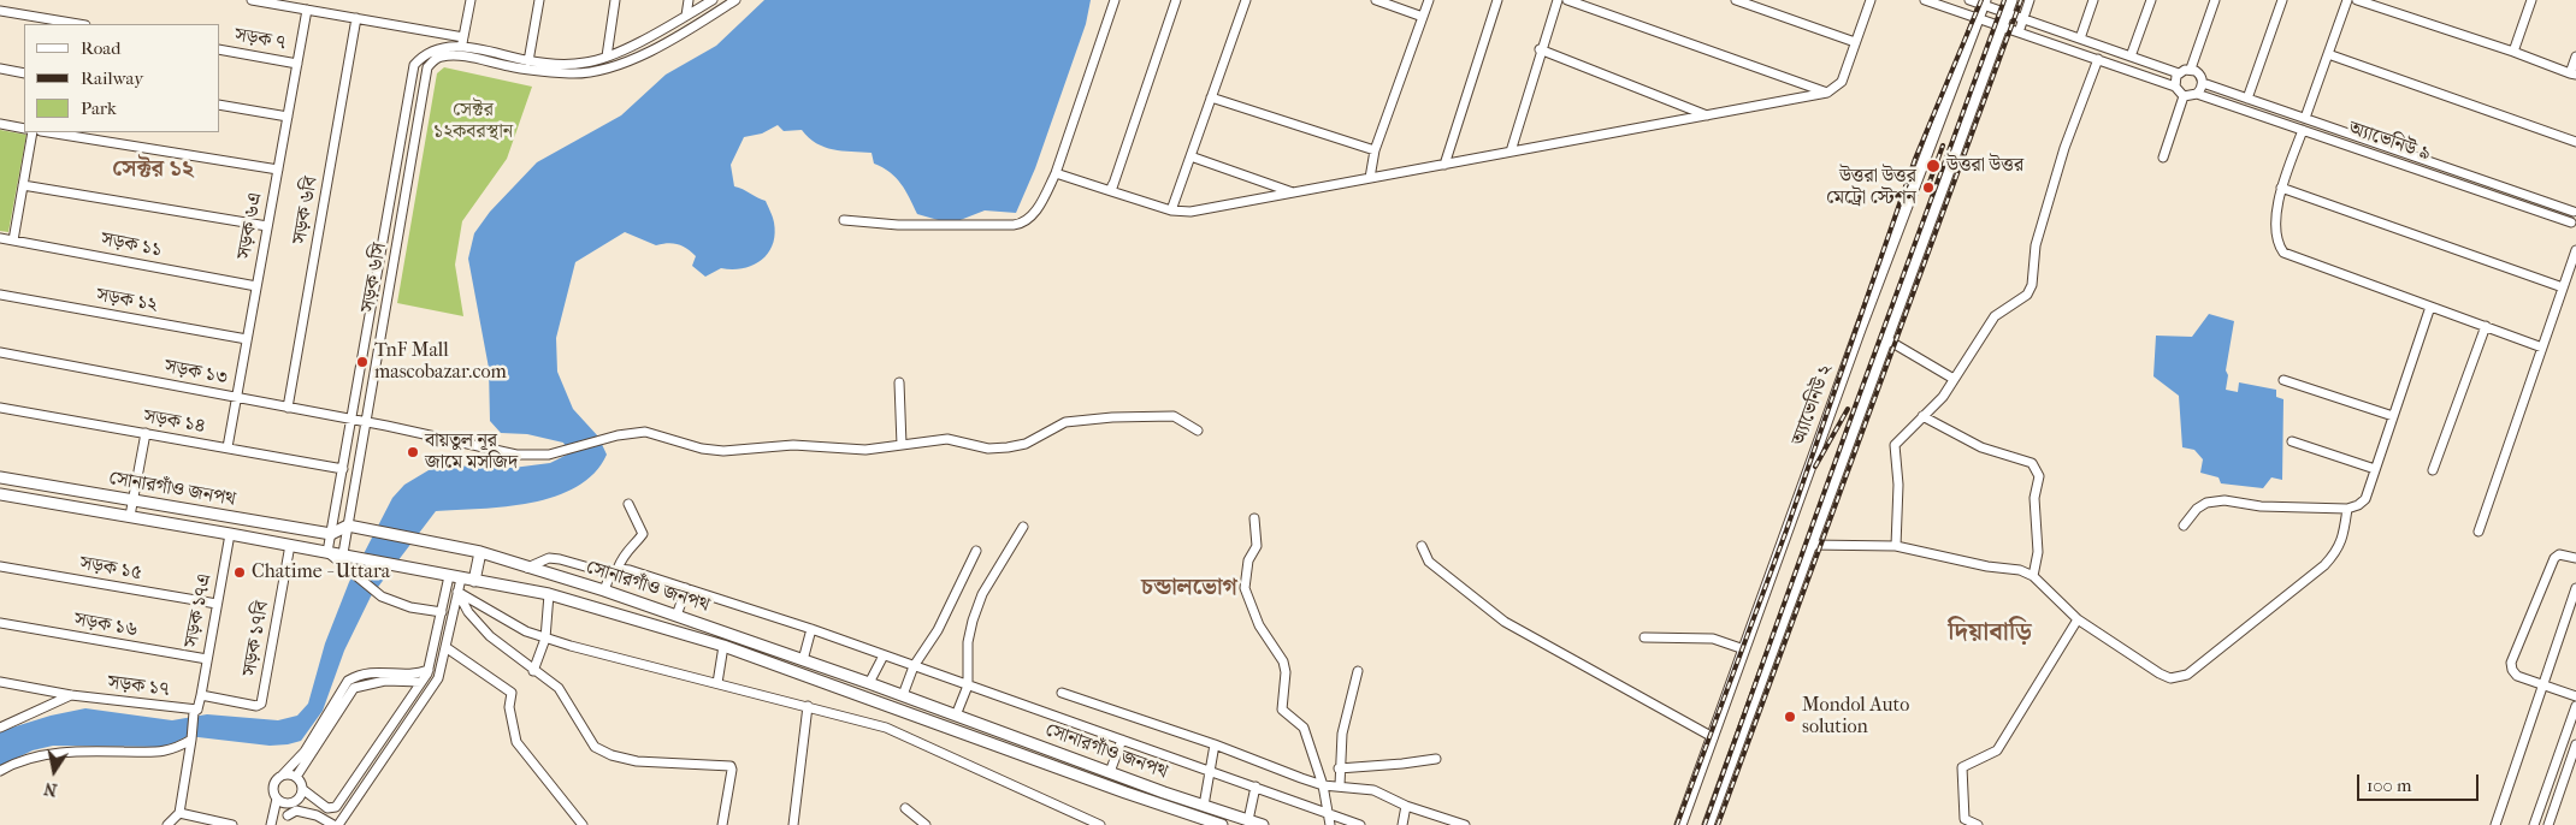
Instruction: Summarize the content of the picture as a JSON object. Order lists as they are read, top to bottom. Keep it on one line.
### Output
{"streets":{"main road":["অ্যাভেনিউ ২","সোনারগাঁও জনপথ"],"street":["সড়ক ৭","অ্যাভেনিউ ৯","সড়ক ৬বি","সড়ক ৬এ","সড়ক ১১","সড়ক ৬সি","সড়ক ১২","সড়ক ১৩","সড়ক ১৪","সড়ক ১৫","সড়ক ১৭এ","সড়ক ১৬","সড়ক ১৭বি","সড়ক ১৭"]},"crossings":[["সড়ক ৭","সড়ক ৬এ"],["সড়ক ৬বি","সড়ক ১৩"],["সড়ক ৬এ","সড়ক ১১"],["সড়ক ৬এ","সড়ক ১২"],["সড়ক ৬এ","সড়ক ১৩"],["সড়ক ৬এ","সড়ক ১৪"],["সড়ক ৬সি","সড়ক ১৩"],["সড়ক ৬সি","সড়ক ১৪"],["সড়ক ৬সি","সোনারগাঁও জনপথ"],["সোনারগাঁও জনপথ","সড়ক ১৭এ"],["সোনারগাঁও জনপথ","সড়ক ১৭বি"],["সড়ক ১৫","সড়ক ১৭এ"],["সড়ক ১৭এ","সড়ক ১৬"],["সড়ক ১৭এ","সড়ক ১৭বি"]],"districts":["সেক্টর ১২","চন্ডালভোগ","দিয়াবাড়ি"],"parks":["সেক্টর ১২কবরস্থান"],"places":["উত্তরা উত্তর","উত্তরা উত্তর মেট্রো স্টেশন","TnF Mall mascobazar.com","বায়তুল নূর জামে মসজিদ","Chatime - Uttara","Mondol Auto solution"],"legend":["Road","Railway","Park"],"scale_bar":"100 m","north":"bottom"}
